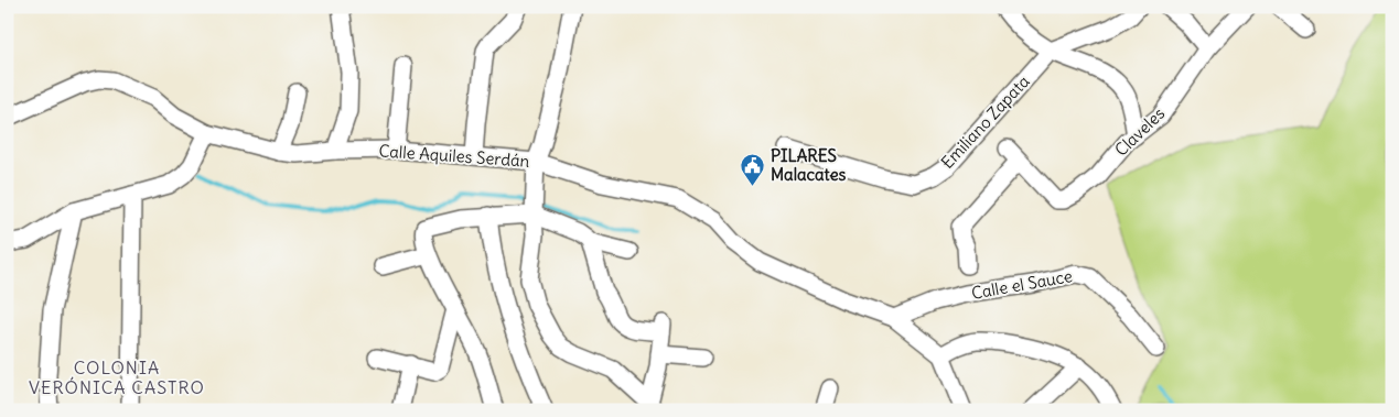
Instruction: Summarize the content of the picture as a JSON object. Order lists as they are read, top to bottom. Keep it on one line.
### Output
{"streets":{"street":["Emiliano Zapata","Claveles","Calle Aquiles Serdán","Calle el Sauce"]},"crossings":[["Calle Aquiles Serdán","Calle el Sauce"]],"districts":["COLONIA VERÓNICA CASTRO"],"places":{"public building":["PILARES Malacates"]}}
